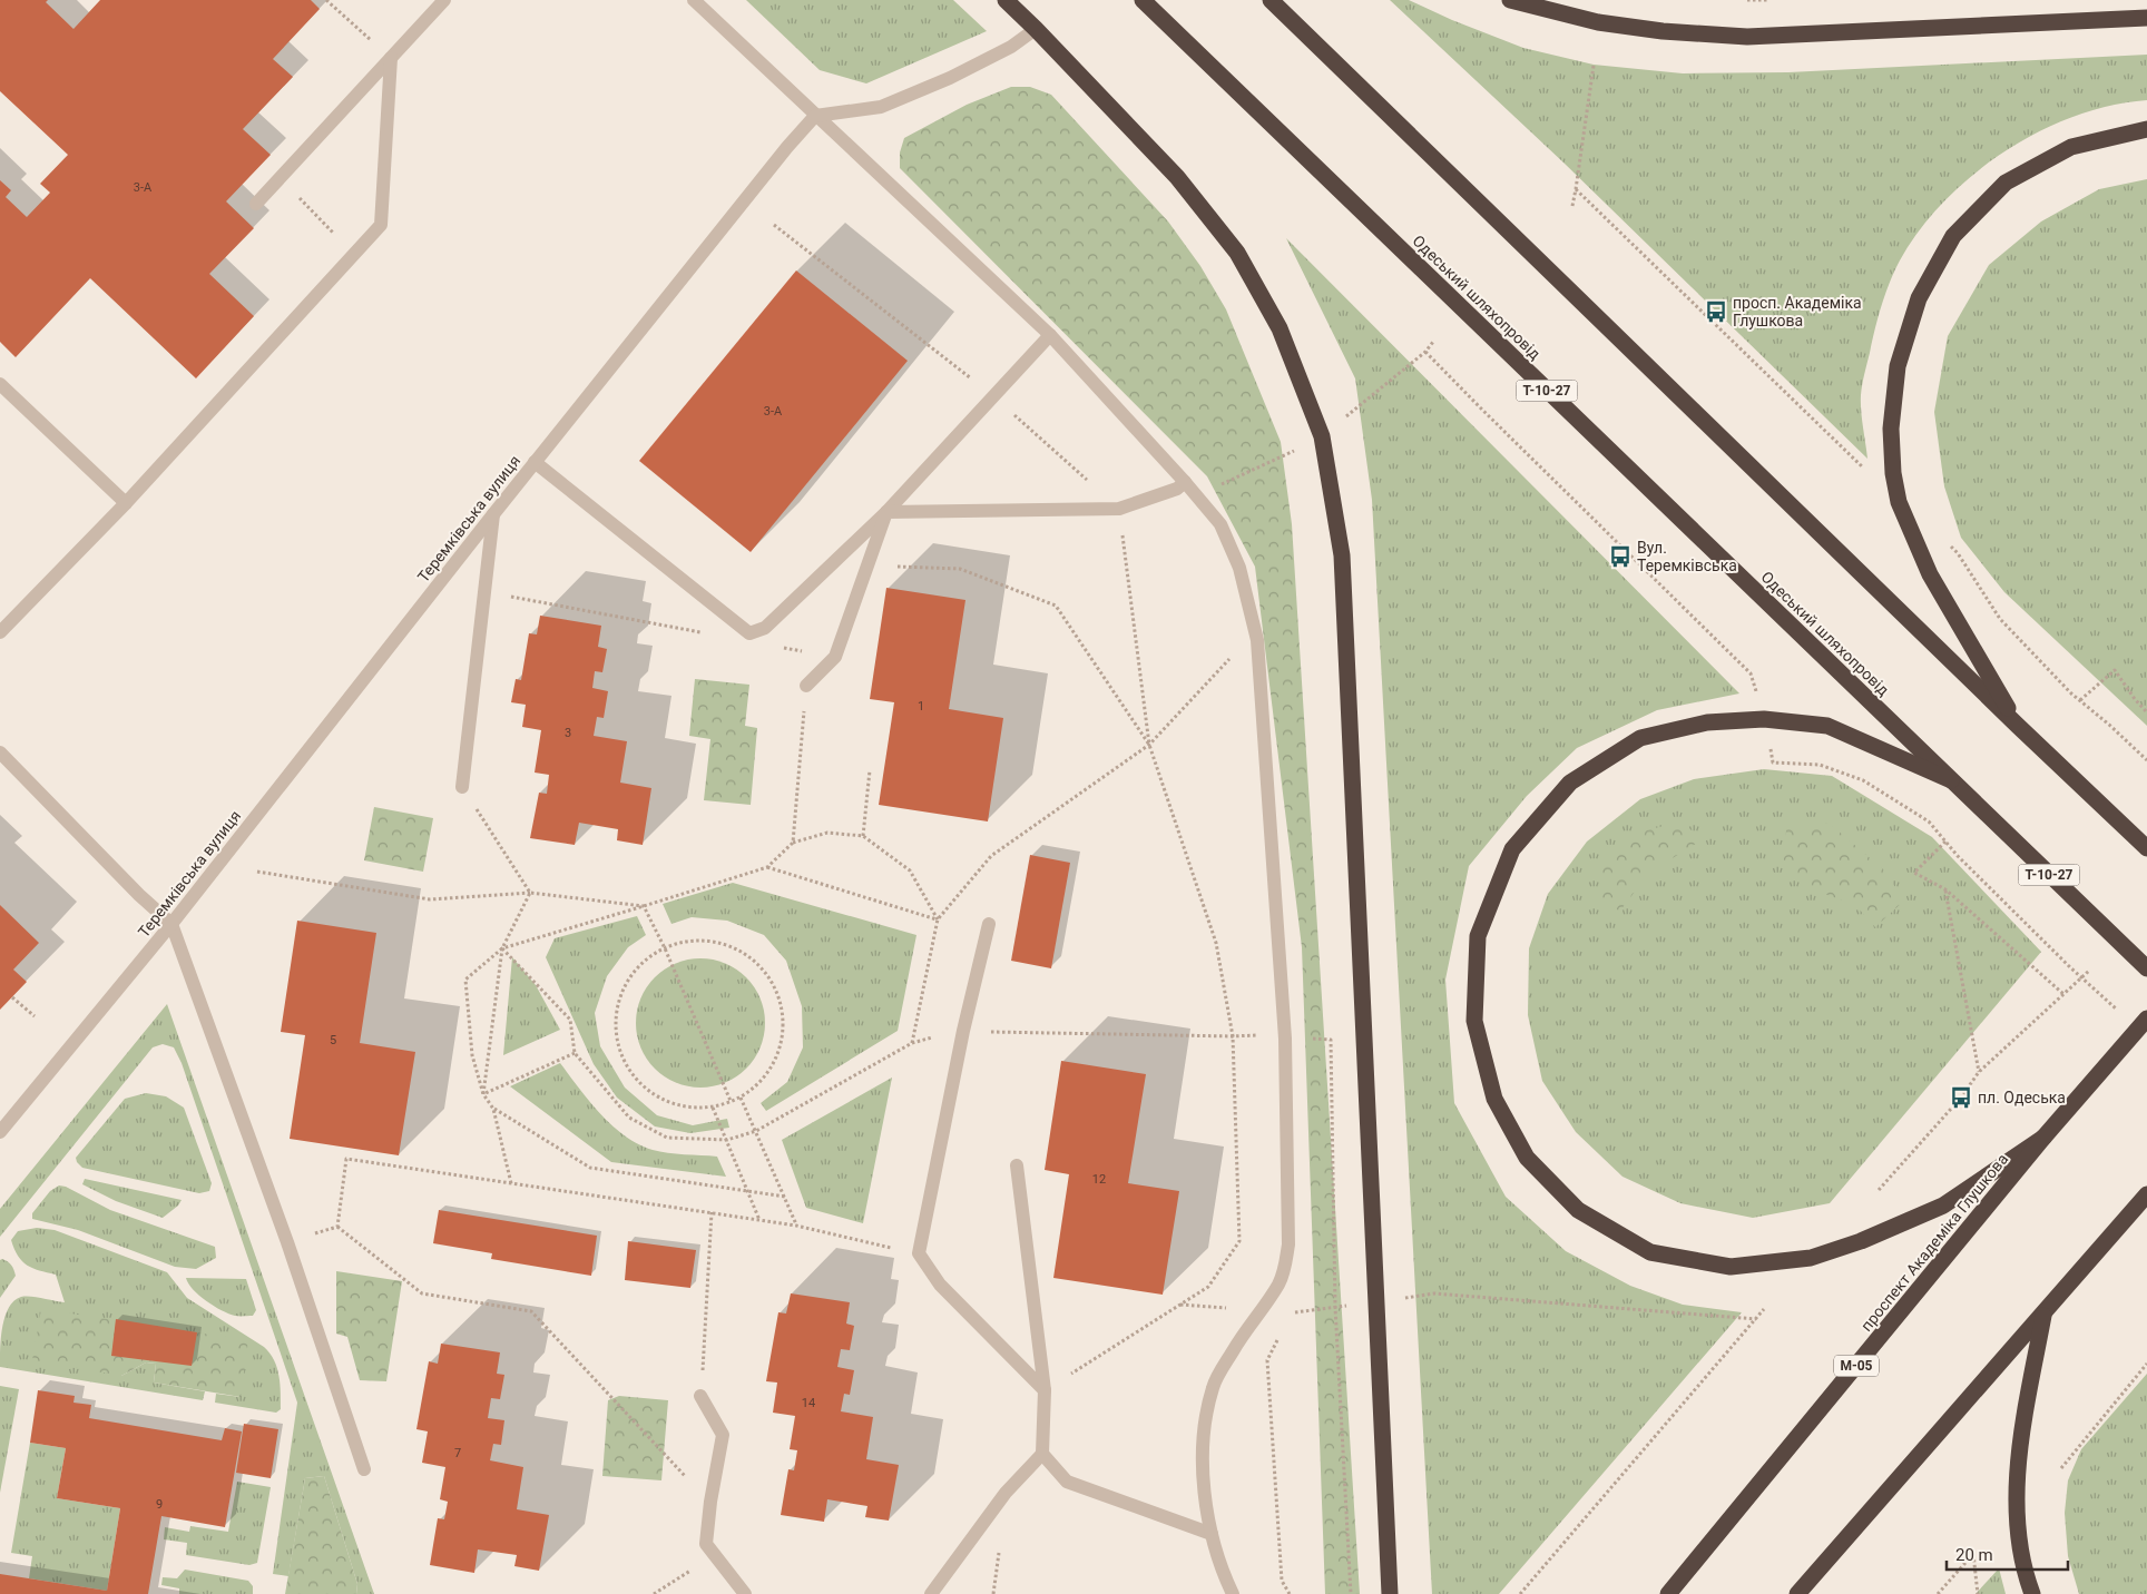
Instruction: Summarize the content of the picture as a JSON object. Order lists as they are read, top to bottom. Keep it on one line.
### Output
{"streets":{"highway":["Одеський шляхопровід","Т-10-27","проспект Академіка Глушкова","М-05"],"street":["Теремківська вулиця"]},"places":{"bus stop":["просп. Академіка Глушкова","Вул. Теремківська","пл. Одеська"]},"house_numbers":["3-А","3-А","1","3","5","12","14","7","9"],"scale_bar":"20 m"}
